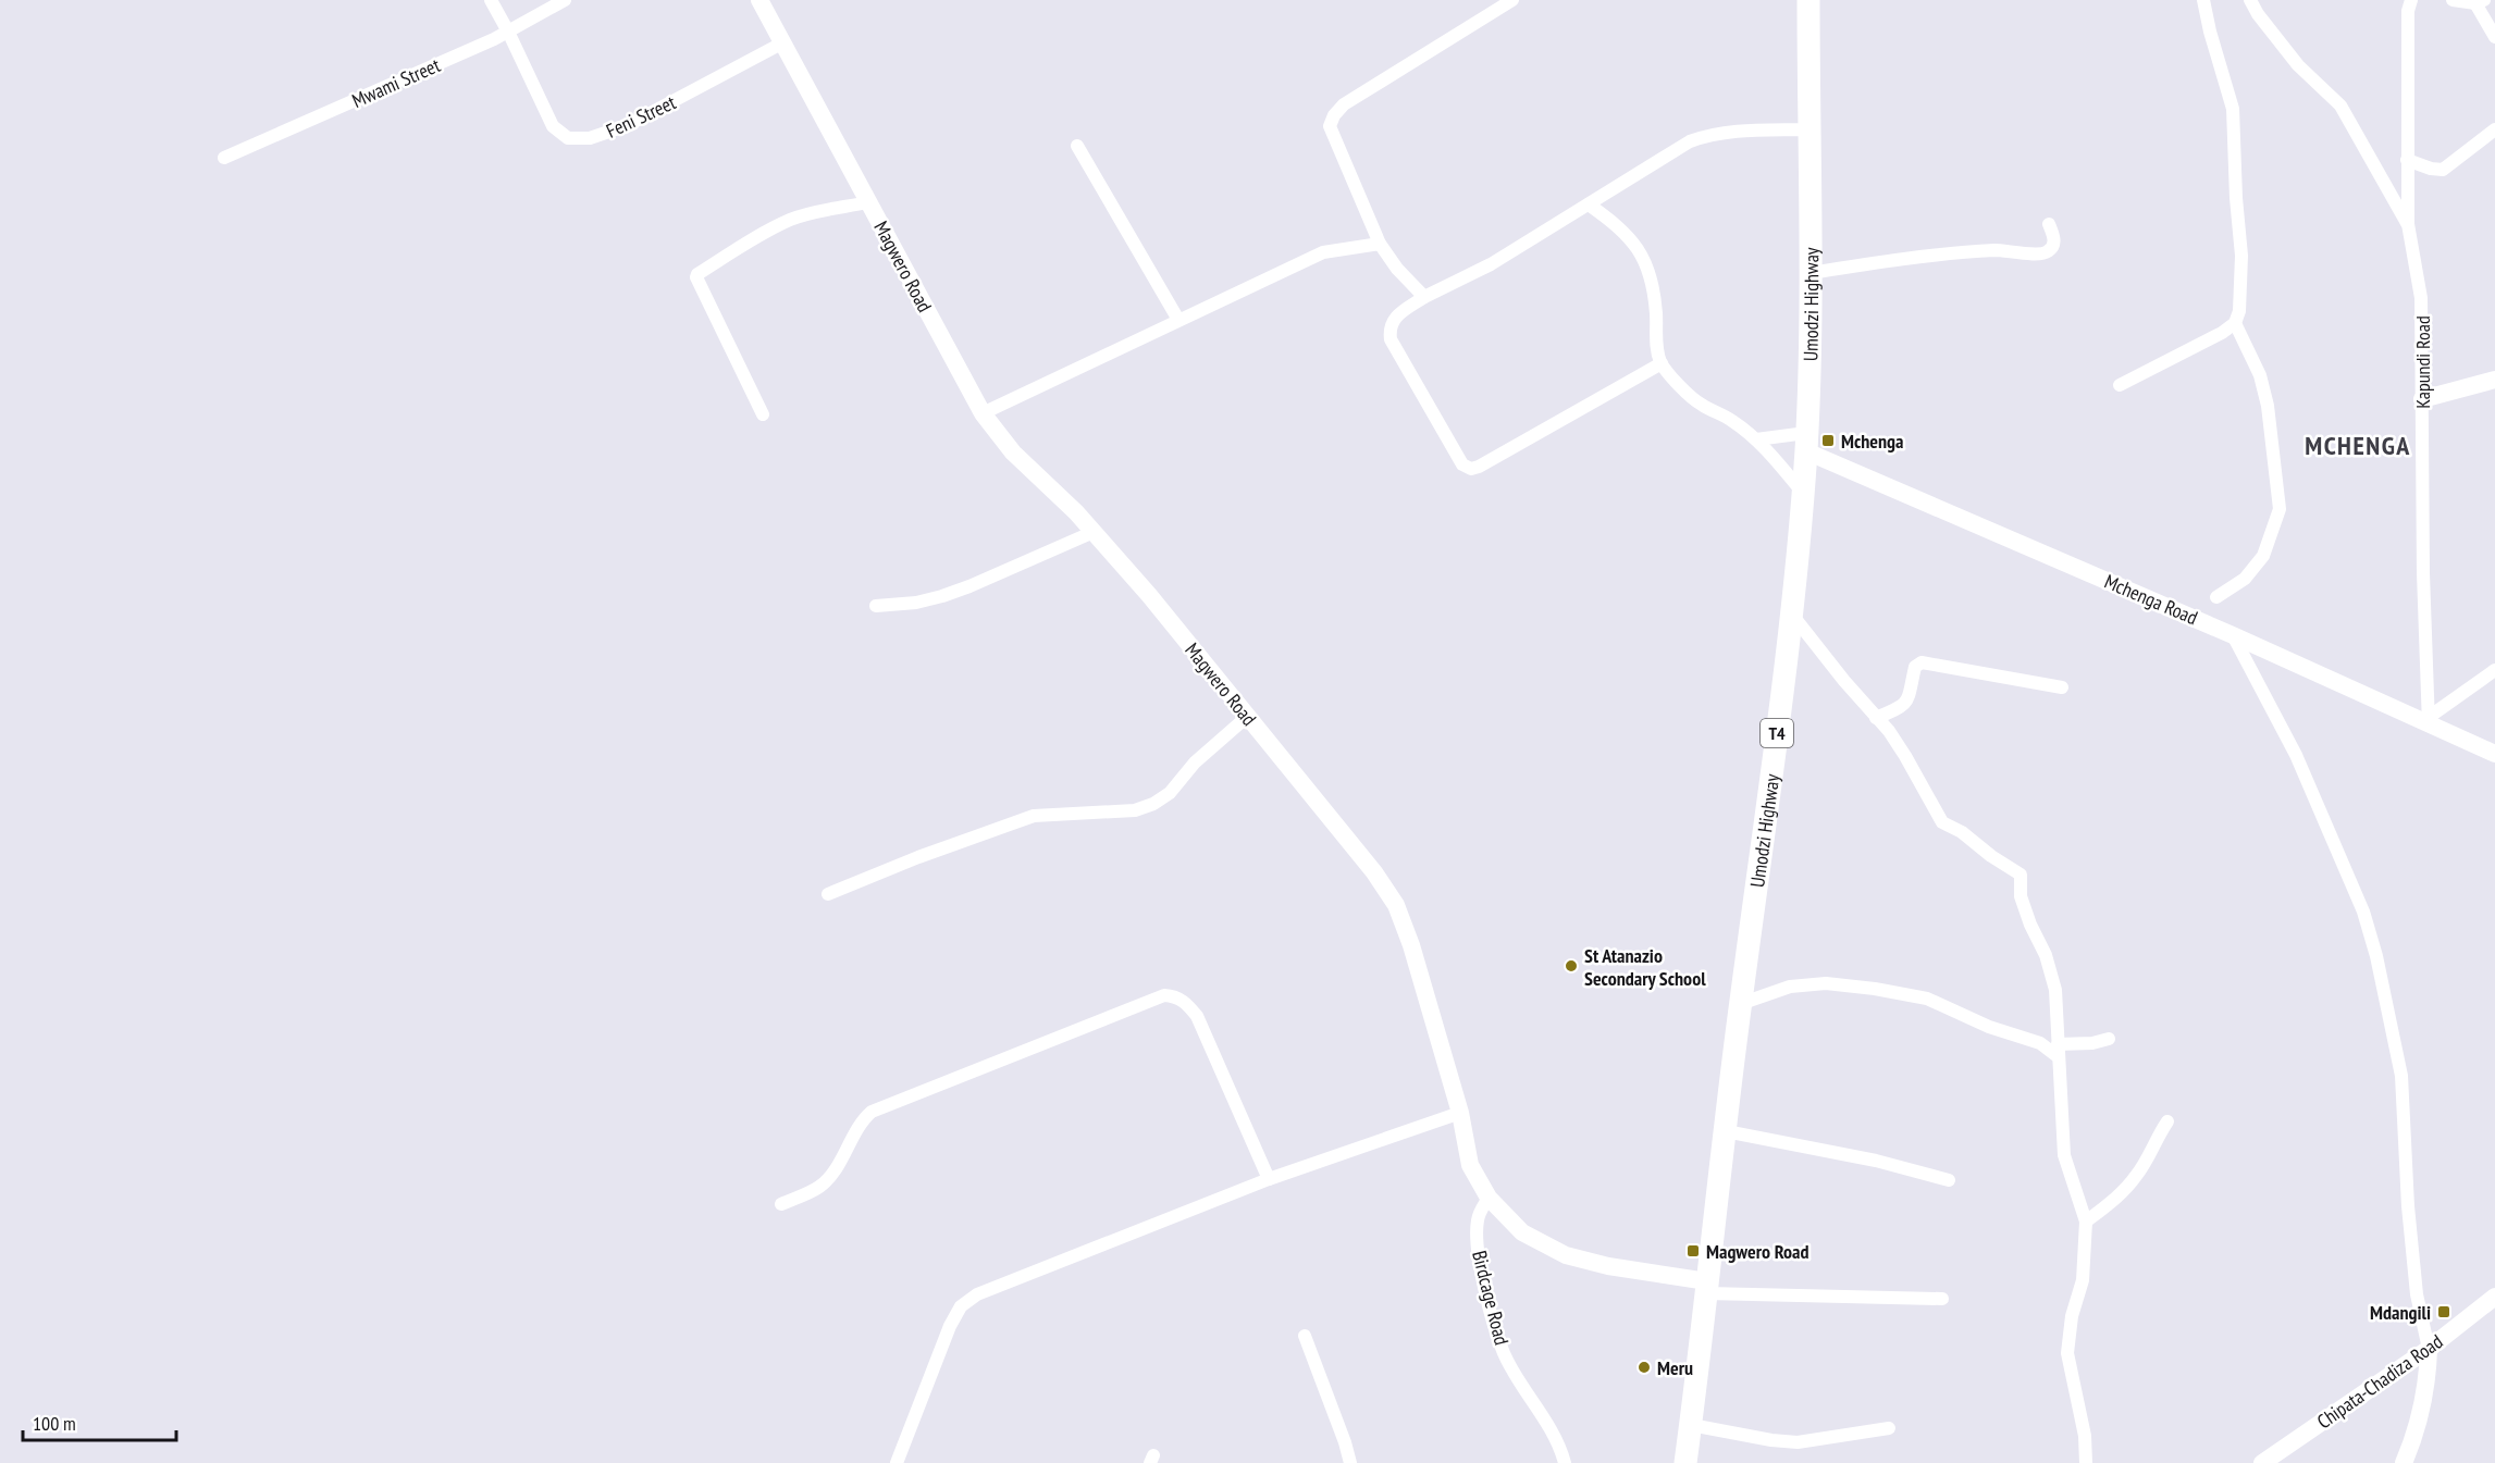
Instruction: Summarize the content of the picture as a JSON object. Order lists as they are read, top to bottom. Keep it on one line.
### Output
{"streets":{"highway":["Umodzi Highway","T4"],"street":["Mwami Street","Feni Street","Magwero Road","Kapundi Road","Mchenga Road","Birdcage Road","Chipata-Chadiza Road"]},"crossings":[["Mwami Street","Feni Street"],["Feni Street","Magwero Road"],["Magwero Road","Umodzi Highway"],["Magwero Road","Birdcage Road"],["Umodzi Highway","Mchenga Road"],["Kapundi Road","Mchenga Road"]],"districts":["MCHENGA"],"places":{"transit":["Mchenga","Magwero Road","Mdangili"],"other":["St Atanazio Secondary School","Meru"]},"scale_bar":"100 m"}
